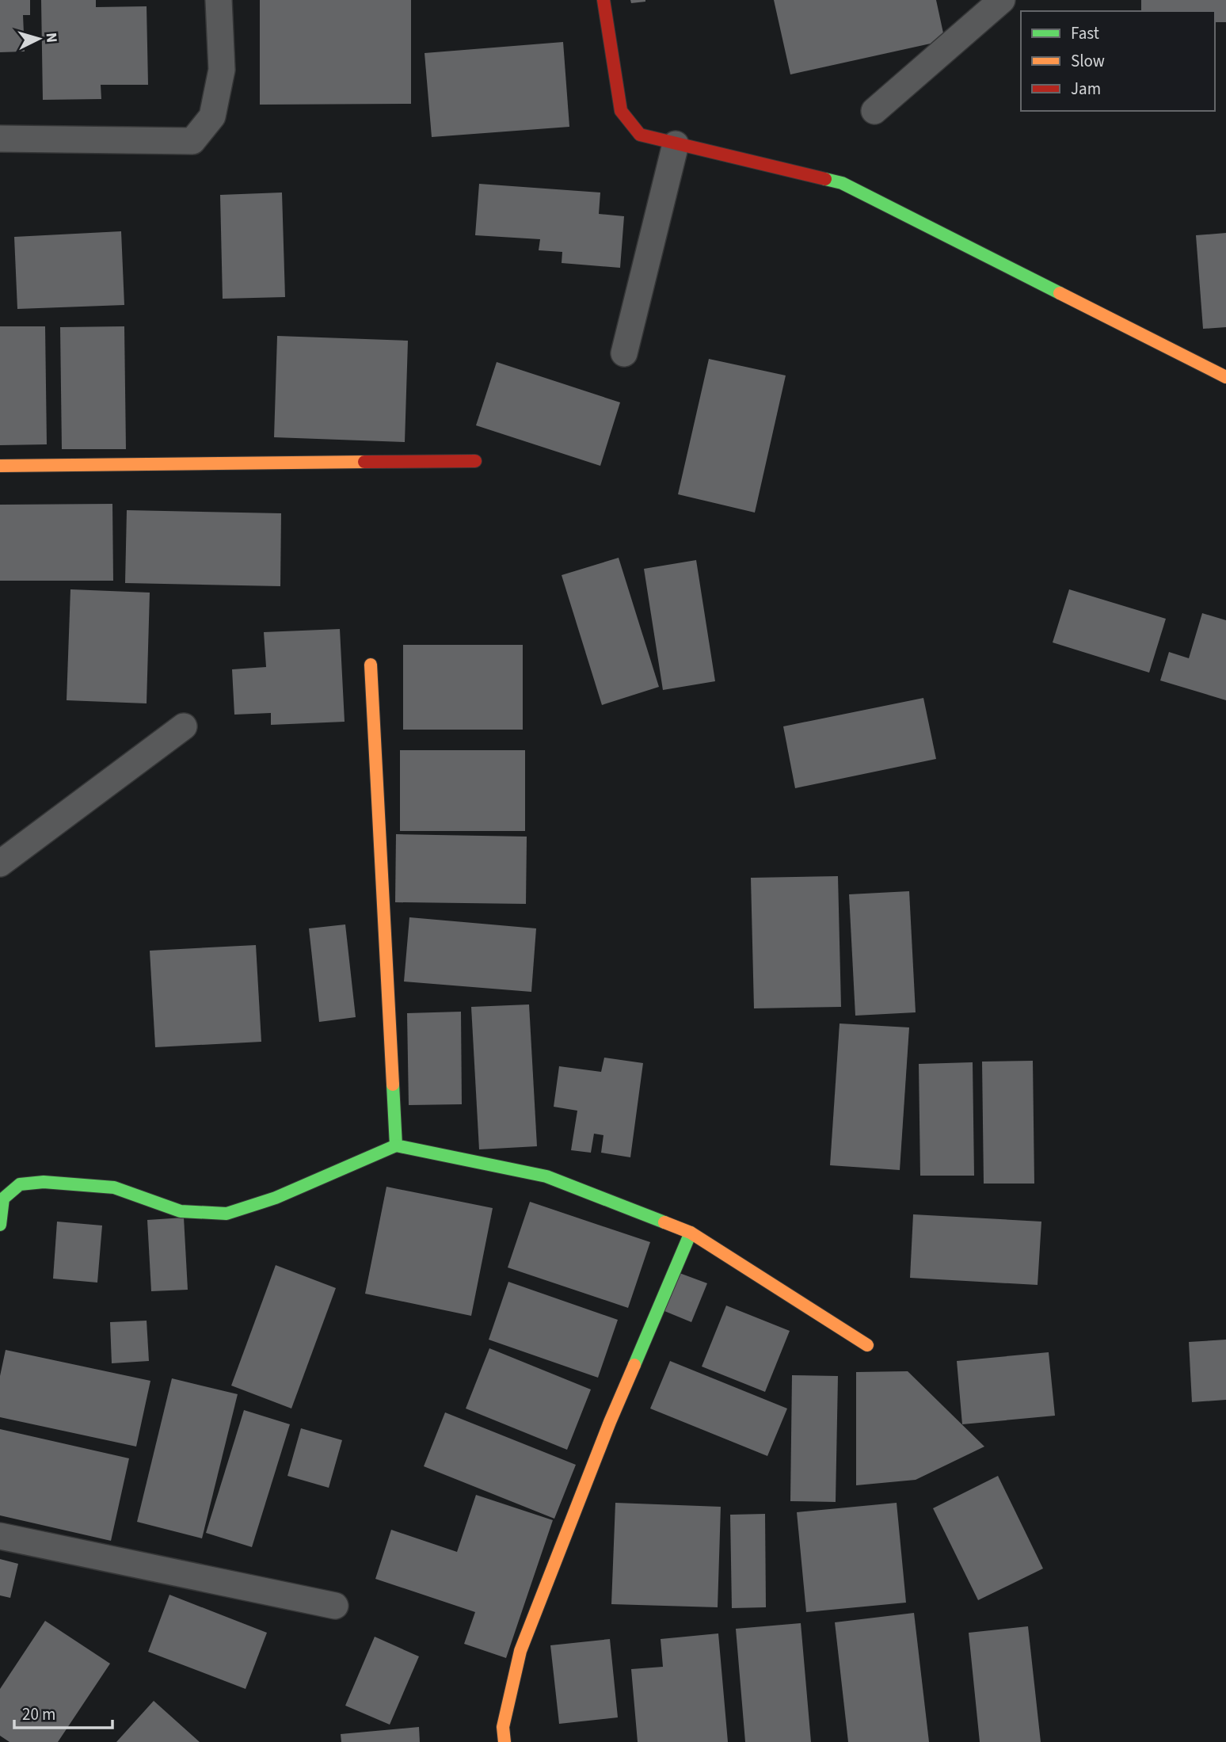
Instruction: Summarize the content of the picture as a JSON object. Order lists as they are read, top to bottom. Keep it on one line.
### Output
{"legend":["Fast","Slow","Jam"],"scale_bar":"20 m","north":"right"}
